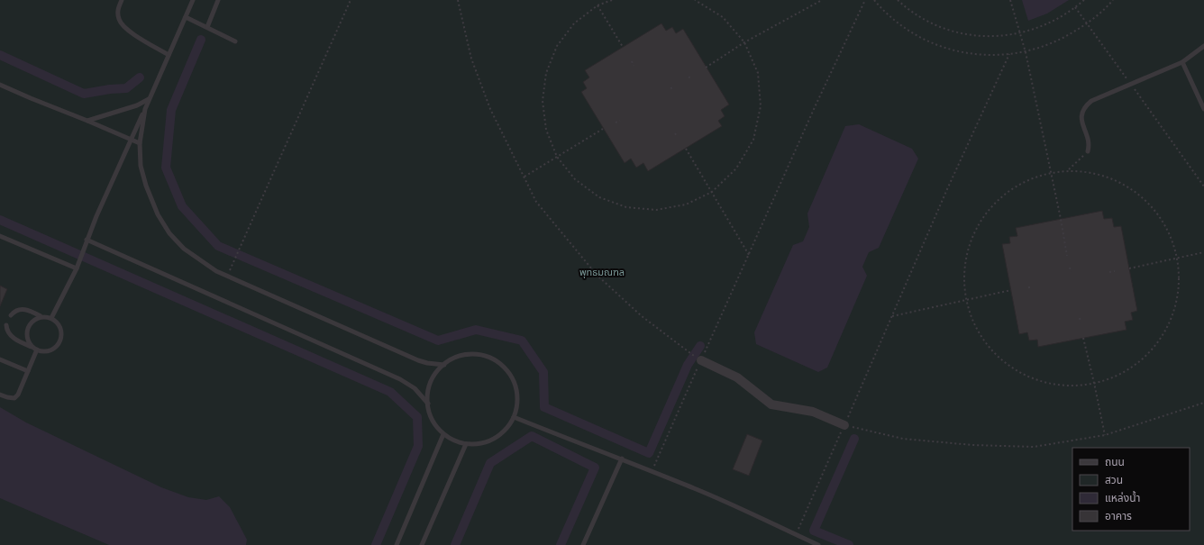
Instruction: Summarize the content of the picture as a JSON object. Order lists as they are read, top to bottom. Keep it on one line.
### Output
{"parks":["พุทธมณฑล"],"legend":["ถนน","สวน","แหล่งน้ำ","อาคาร"]}
